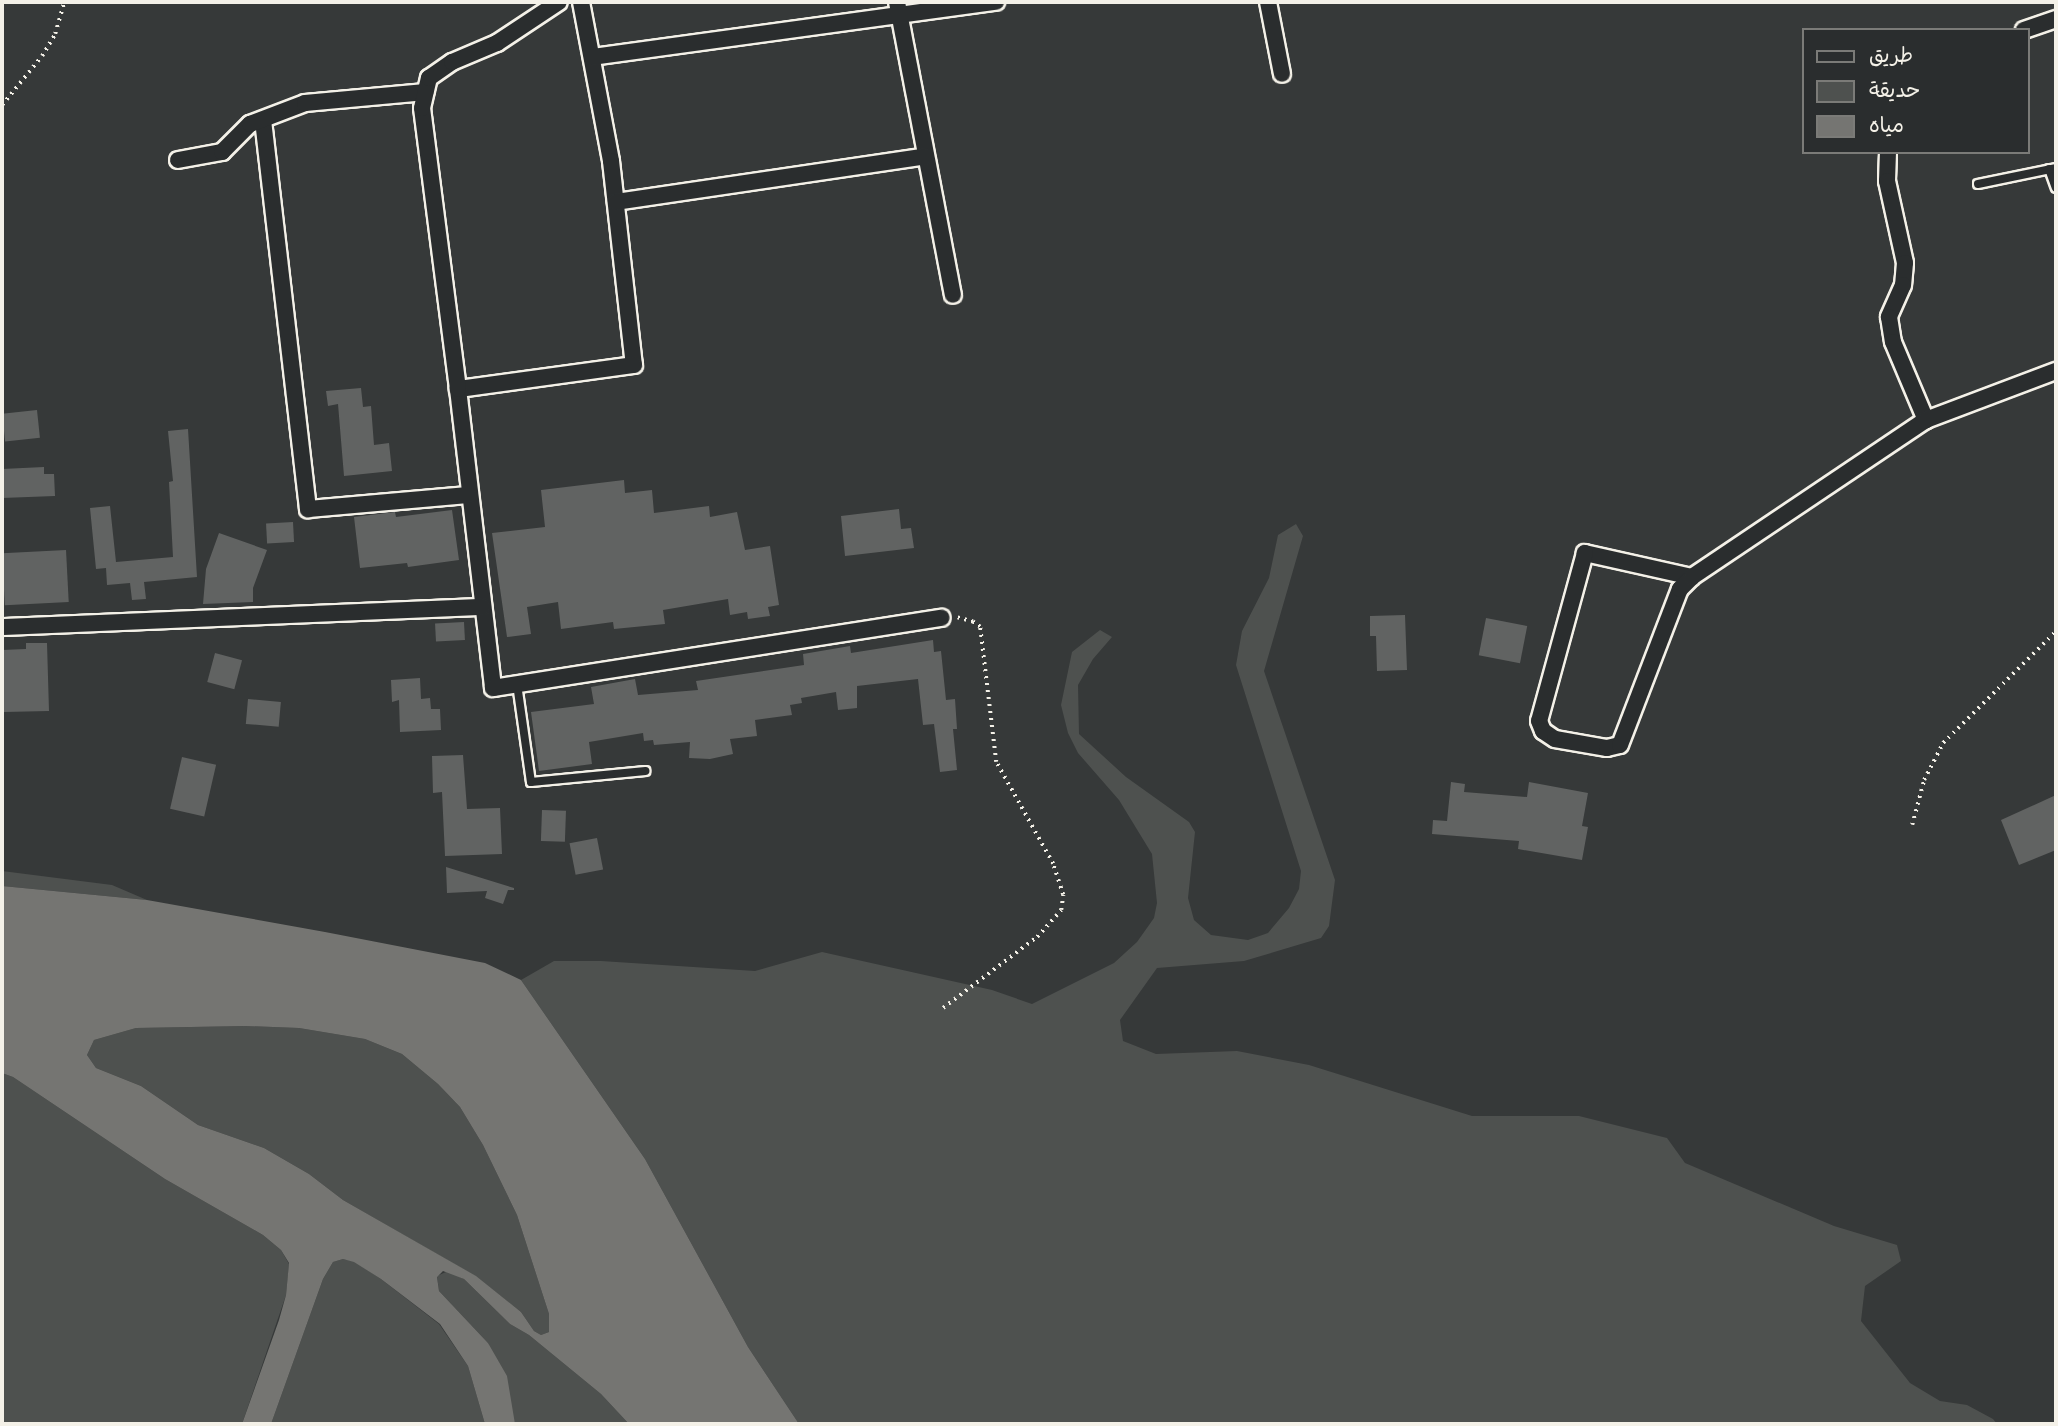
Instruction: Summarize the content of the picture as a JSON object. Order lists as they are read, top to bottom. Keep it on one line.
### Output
{"legend":["طريق","حديقة","مياه"]}
